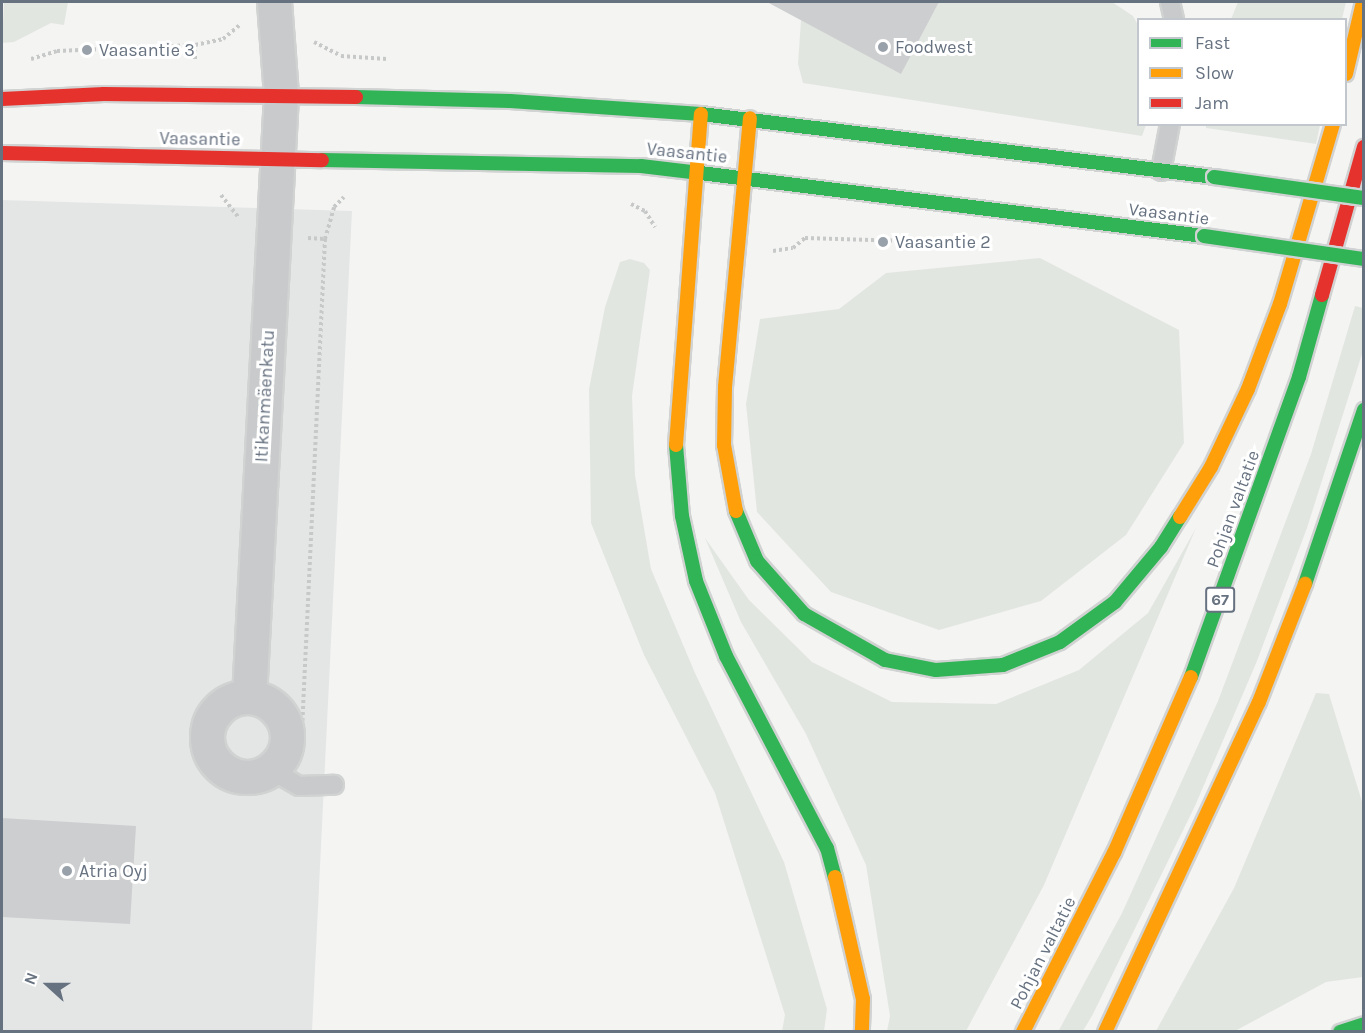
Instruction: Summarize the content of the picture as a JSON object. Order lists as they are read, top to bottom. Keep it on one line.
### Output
{"streets":{"main road":["Vaasantie","Pohjan valtatie","67"],"street":["Itikanmäenkatu"]},"crossings":[["Vaasantie","Itikanmäenkatu"]],"places":["Foodwest","Vaasantie 3","Vaasantie 2","Atria Oyj"],"legend":["Fast","Slow","Jam"],"north":"left"}
